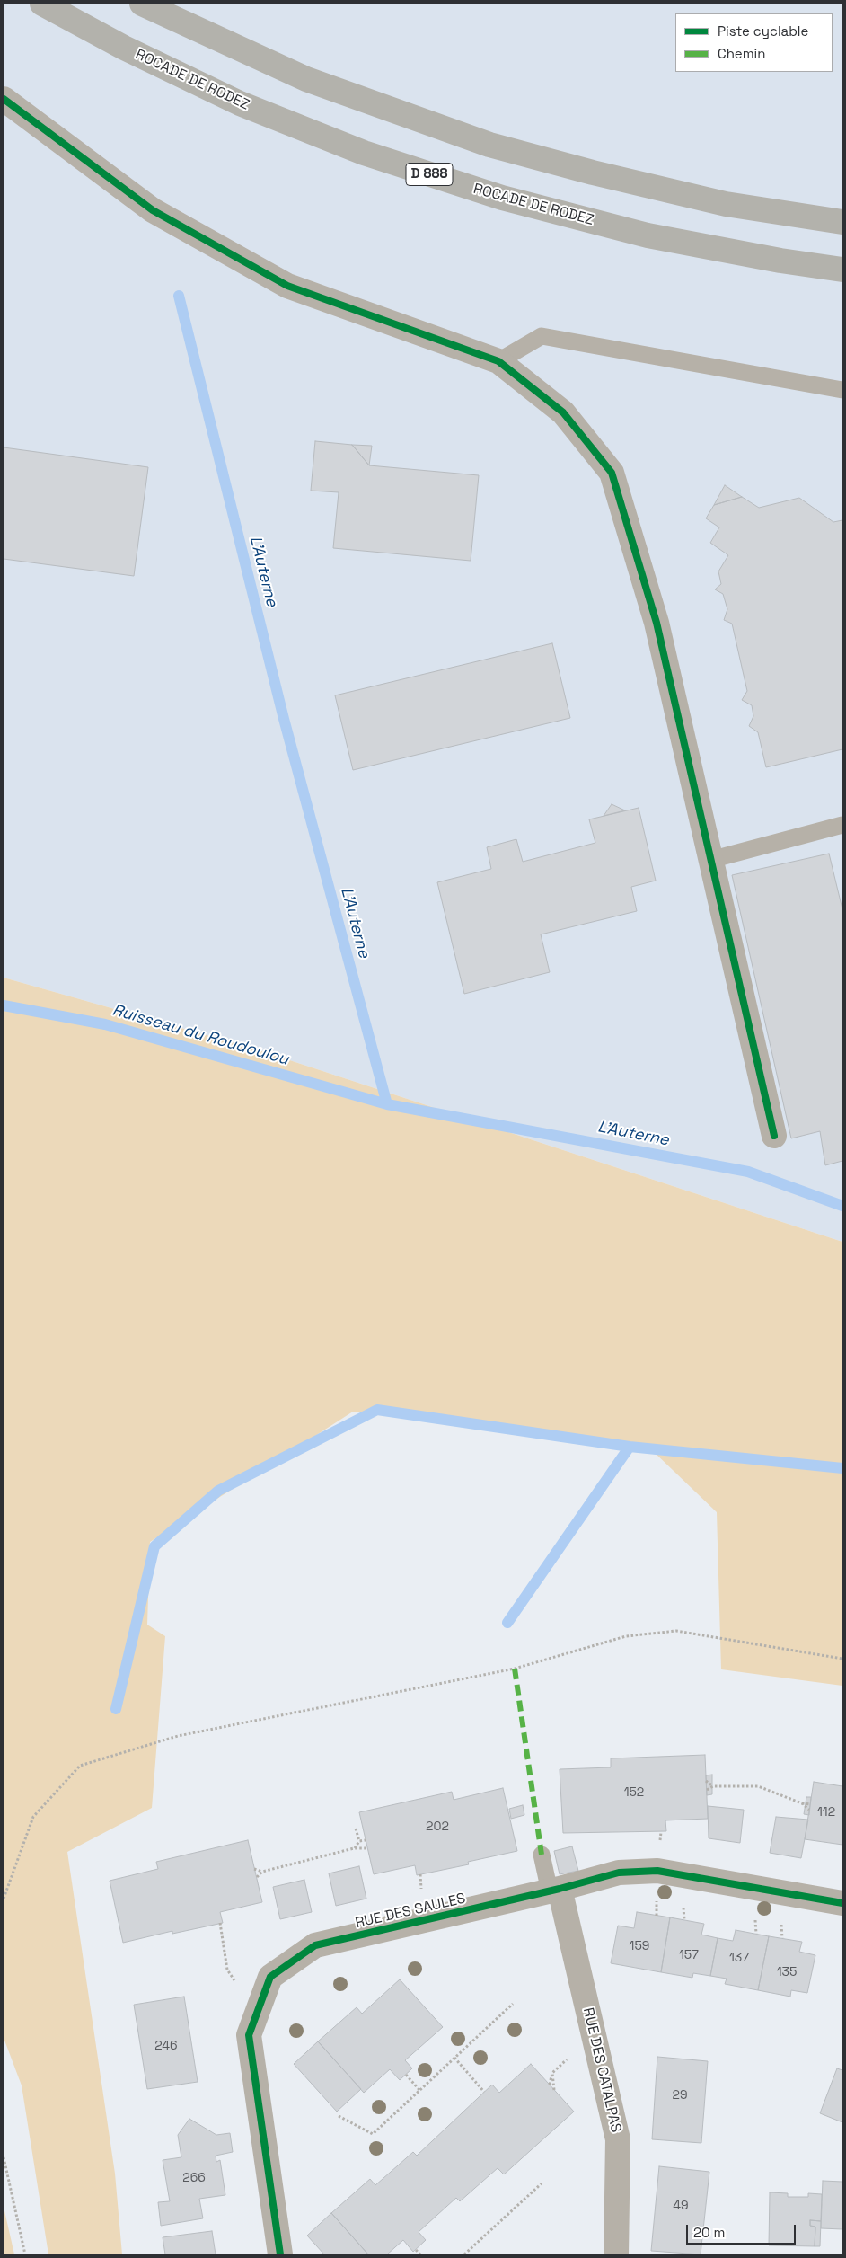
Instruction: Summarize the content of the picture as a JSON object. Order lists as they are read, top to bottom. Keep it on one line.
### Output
{"streets":{"highway":["ROCADE DE RODEZ","D 888"],"street":["RUE DES SAULES","RUE DES CATALPAS"]},"crossings":[["RUE DES SAULES","RUE DES CATALPAS"]],"water":["L'Auterne","Ruisseau du Roudoulou"],"house_numbers":["152","112","202","159","157","137","135","246","29","266","49"],"legend":["Piste cyclable","Chemin"],"scale_bar":"20 m"}
